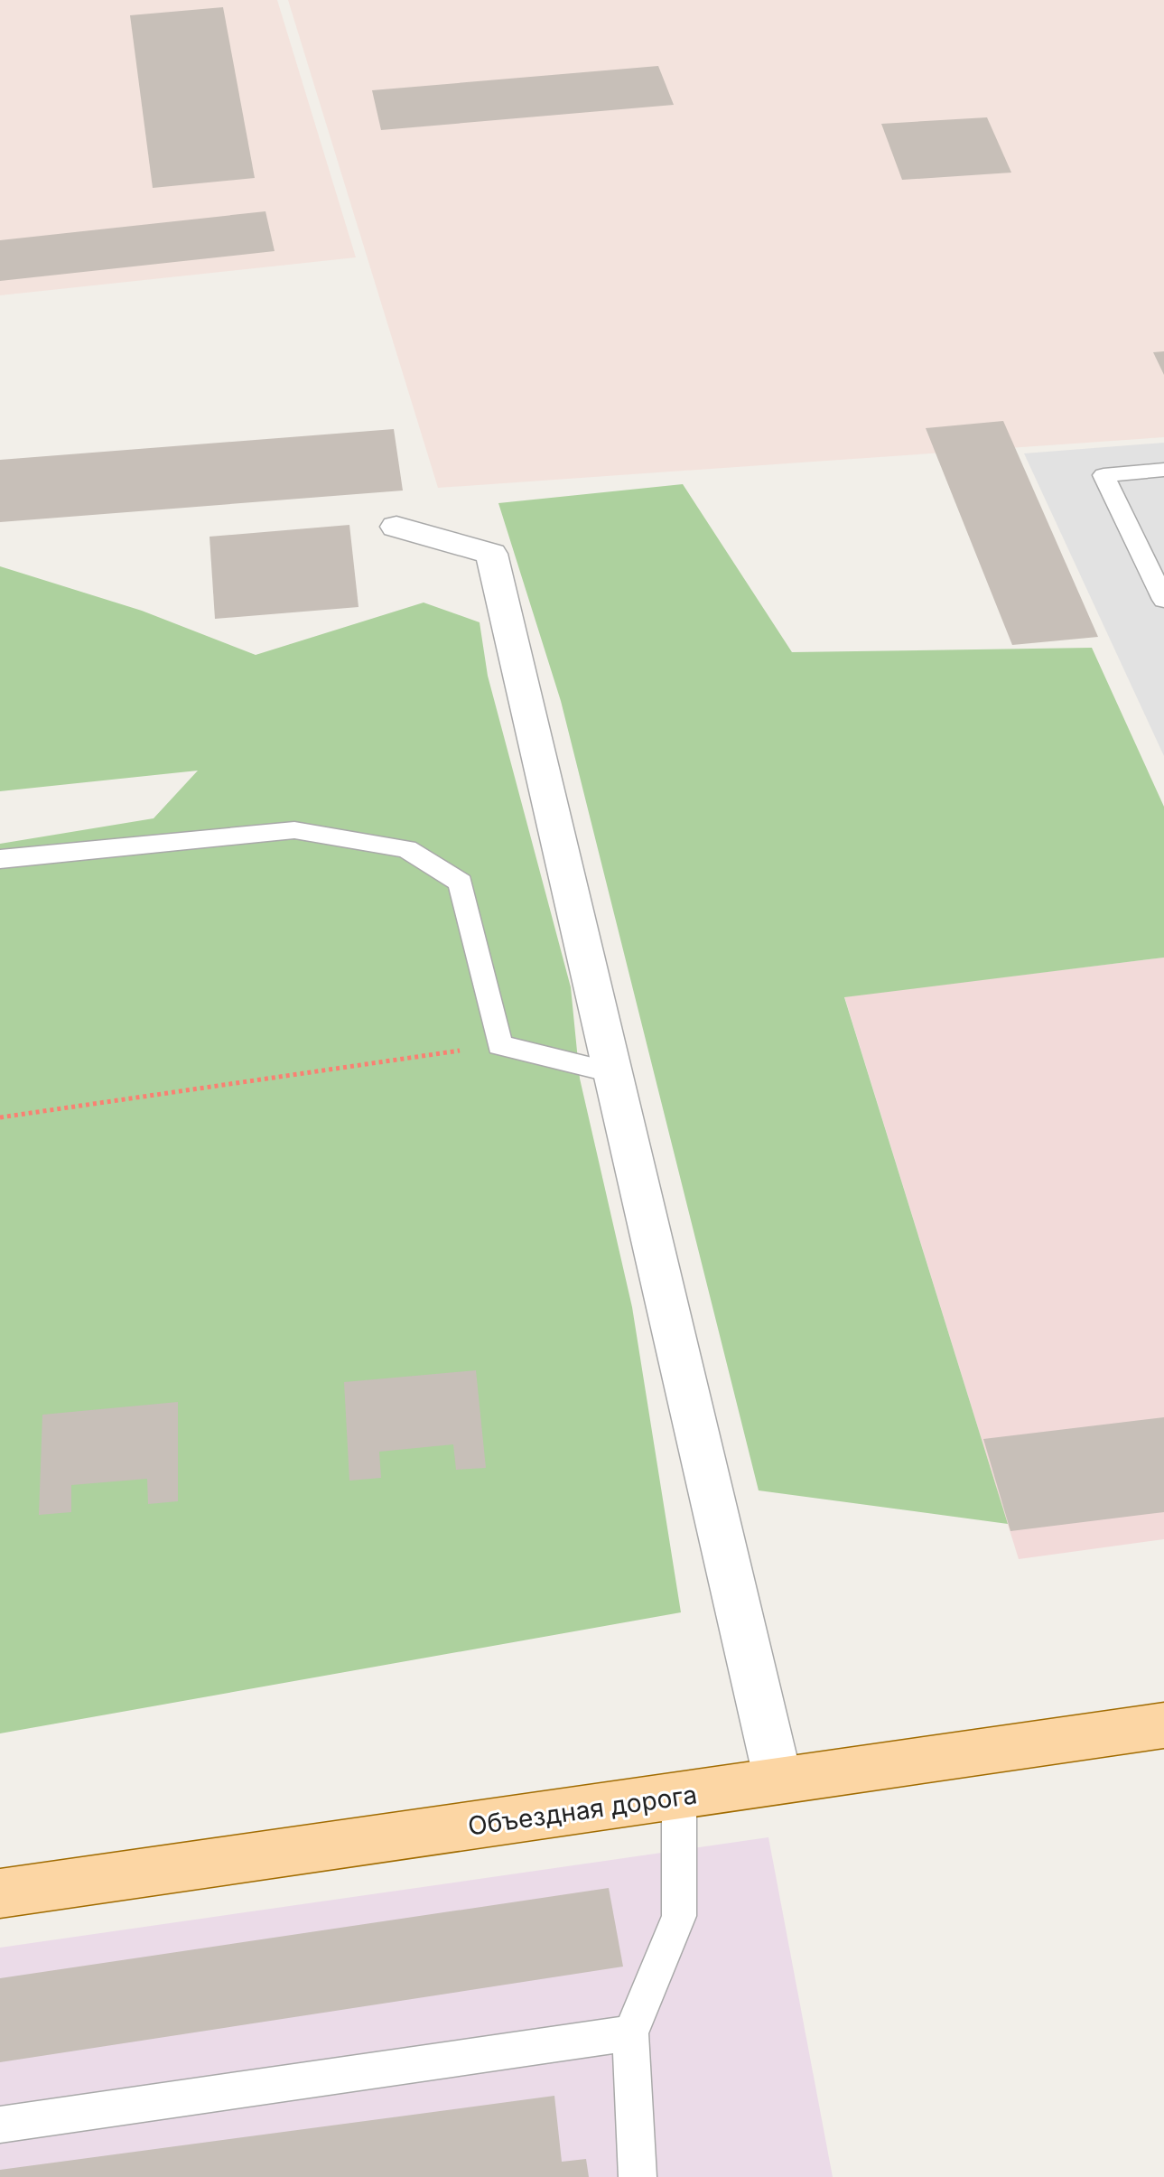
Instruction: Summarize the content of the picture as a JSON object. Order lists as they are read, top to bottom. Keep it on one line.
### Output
{"streets":{"main road":["Объездная дорога"]}}
